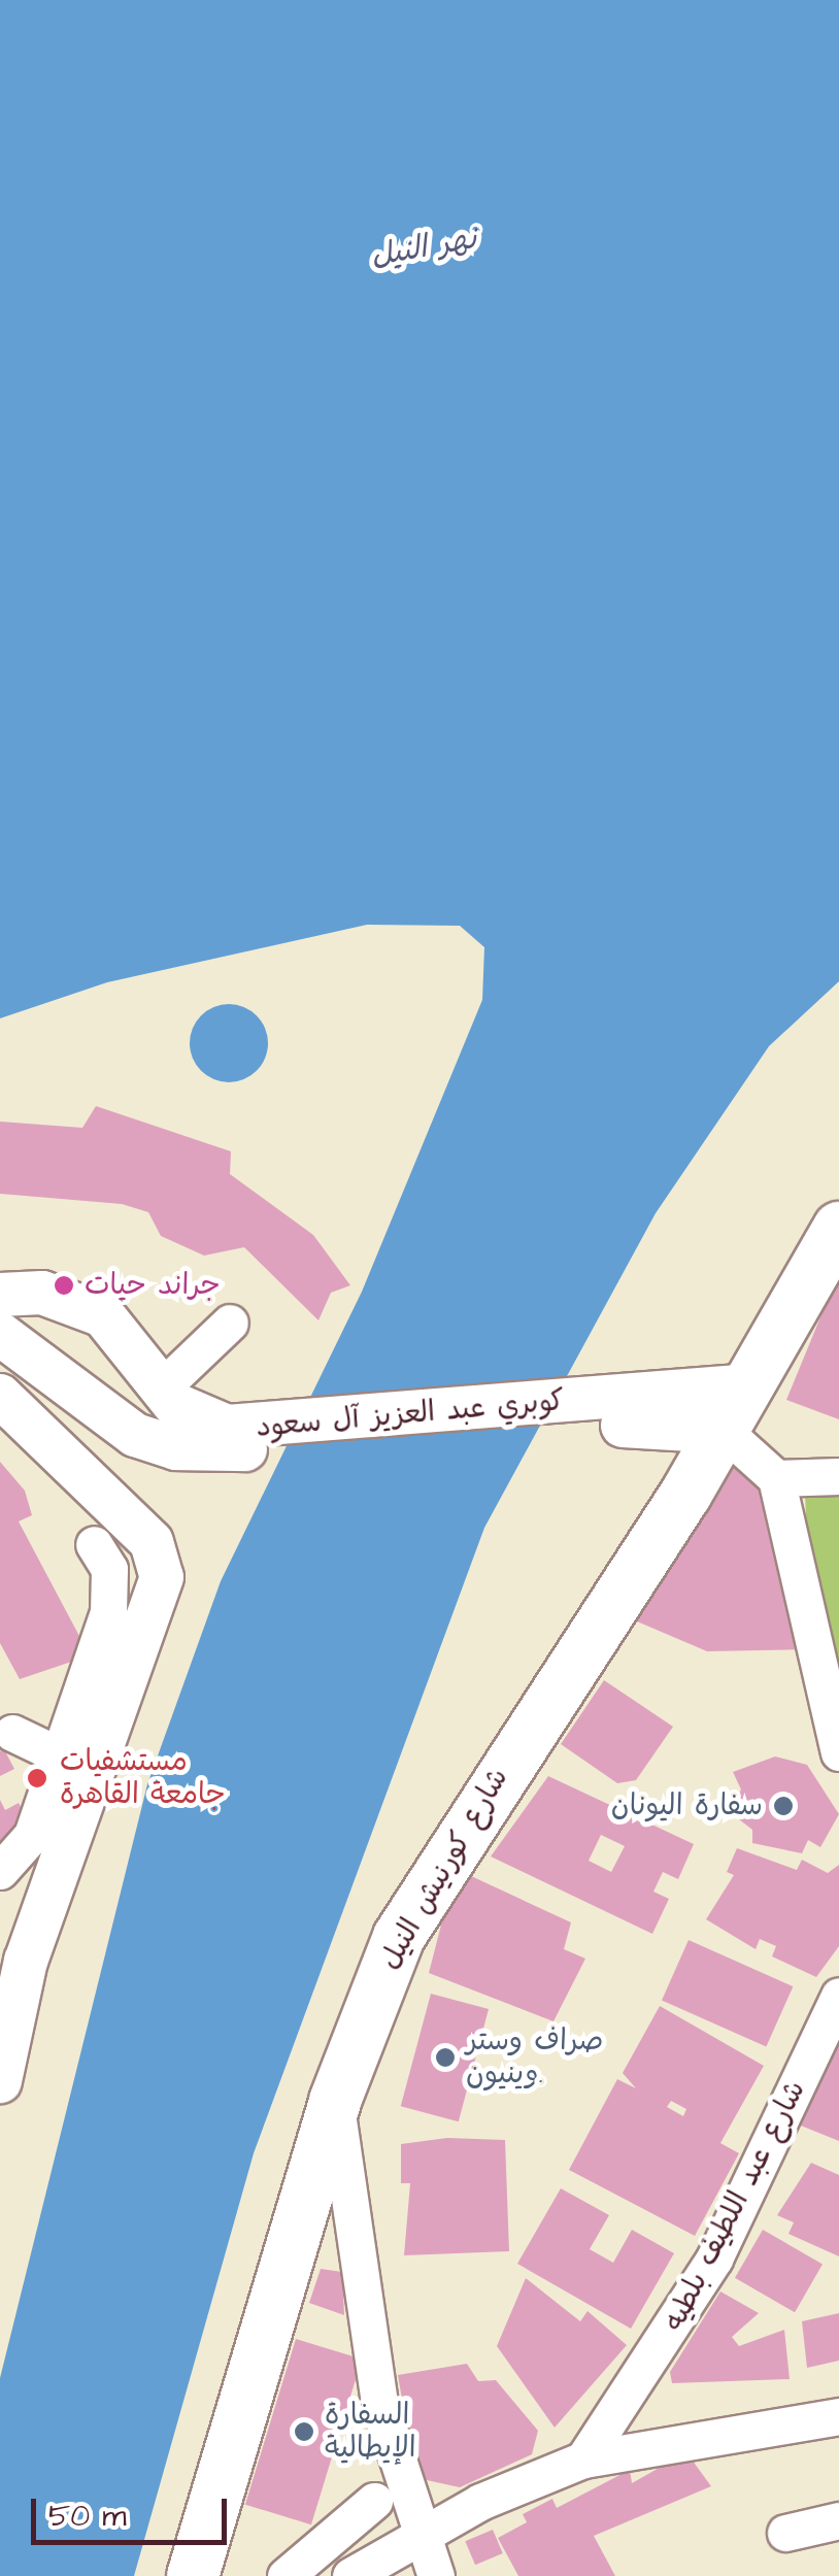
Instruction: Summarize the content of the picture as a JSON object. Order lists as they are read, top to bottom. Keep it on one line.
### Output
{"streets":{"highway":["شارع كورنيش النيل"],"main road":["كوبري عبد العزيز آل سعود"],"street":["شارع عبد اللطيف بلطيه"]},"crossings":[["كوبري عبد العزيز آل سعود","شارع كورنيش النيل"]],"water":["نهر النيل"],"places":["جراند حيات","مستشفيات جامعة القاهرة","سفارة اليونان","صراف وستر وينيون.","السفارة الإيطالية"],"scale_bar":"50 m"}
